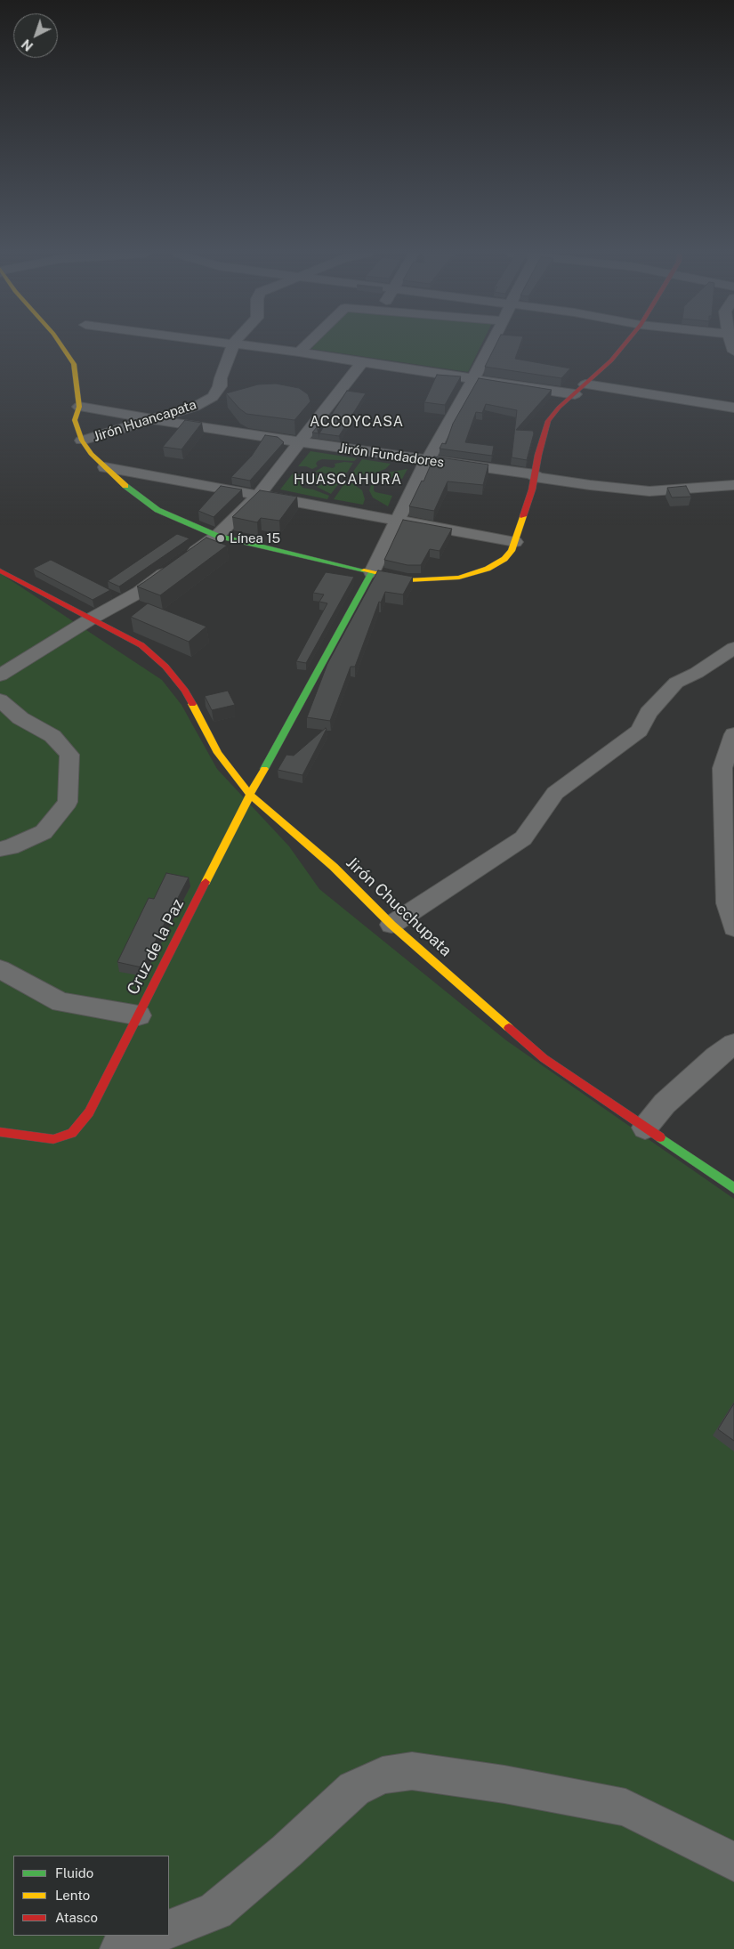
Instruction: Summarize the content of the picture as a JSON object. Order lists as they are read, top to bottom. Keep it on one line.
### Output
{"streets":{"main road":["Jirón Chucchupata","Cruz de la Paz"],"street":["Jirón Huancapata","Jirón Fundadores"]},"crossings":[["Jirón Huancapata","Jirón Fundadores"],["Jirón Chucchupata","Cruz de la Paz"]],"districts":["ACCOYCASA","HUASCAHURA"],"places":["Línea 15"],"legend":["Fluido","Lento","Atasco"],"north":"bottom left"}
